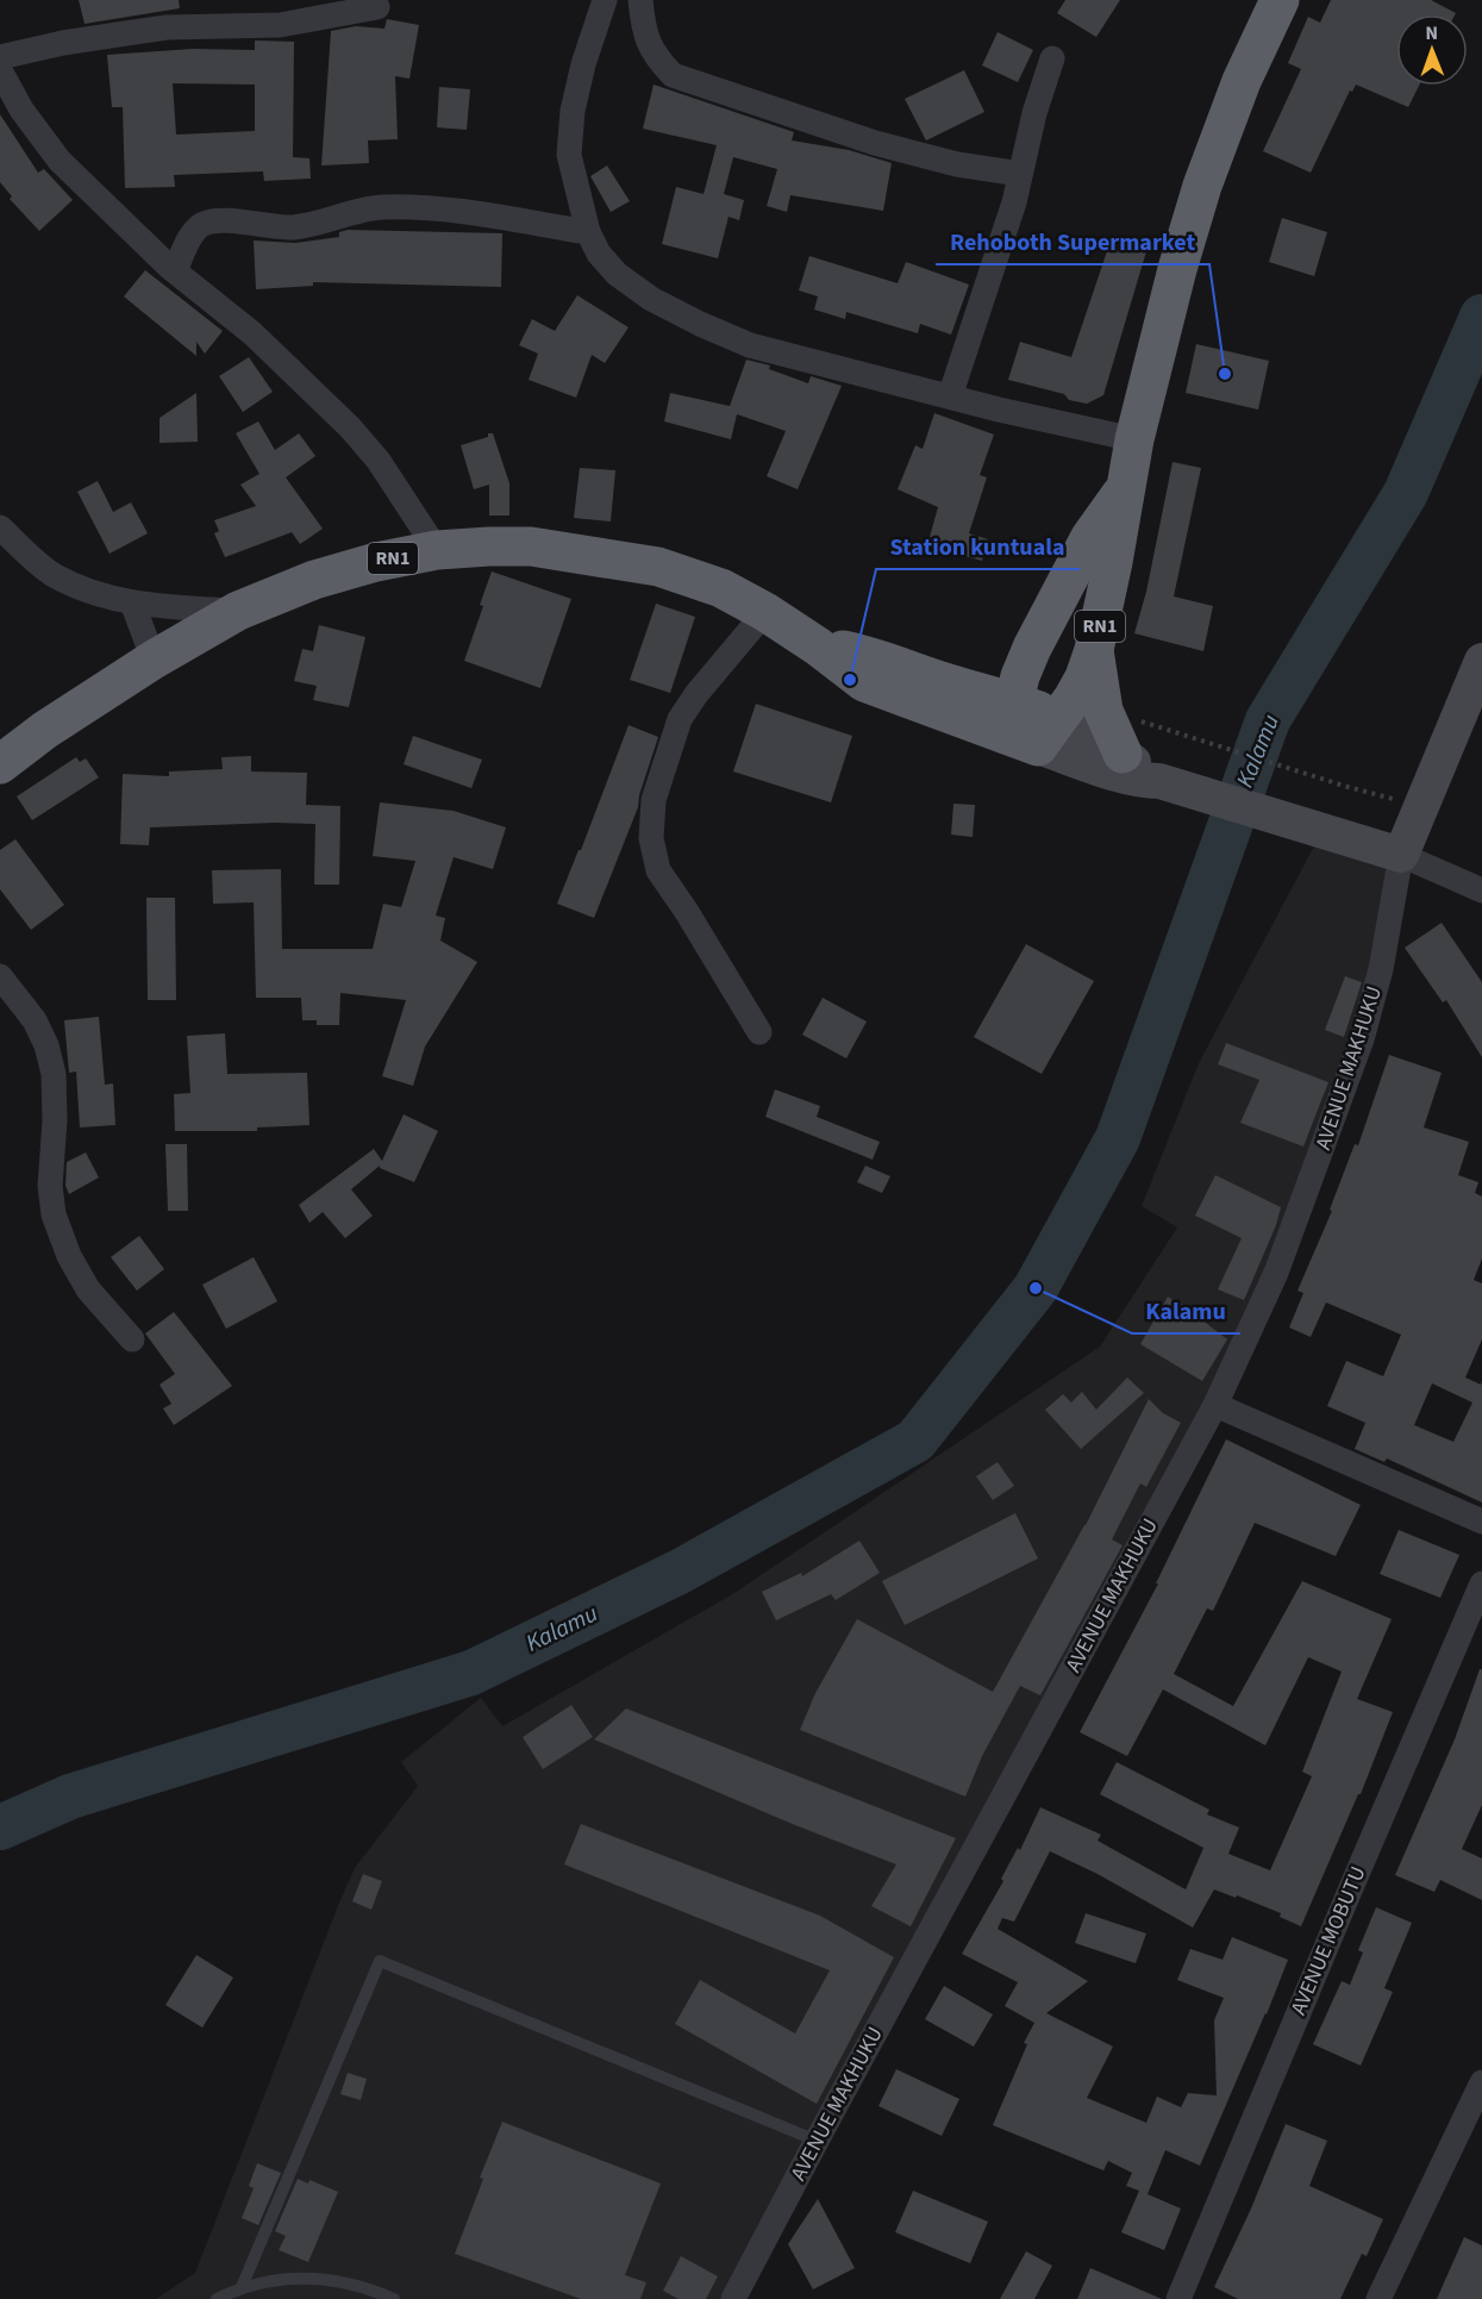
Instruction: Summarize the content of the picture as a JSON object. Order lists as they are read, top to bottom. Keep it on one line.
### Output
{"streets":{"highway":["RN1"],"street":["AVENUE MAKHUKU","AVENUE MOBUTU"]},"water":["Kalamu"],"places":["Rehoboth Supermarket","Station kuntuala","Kalamu"],"north":"top"}
